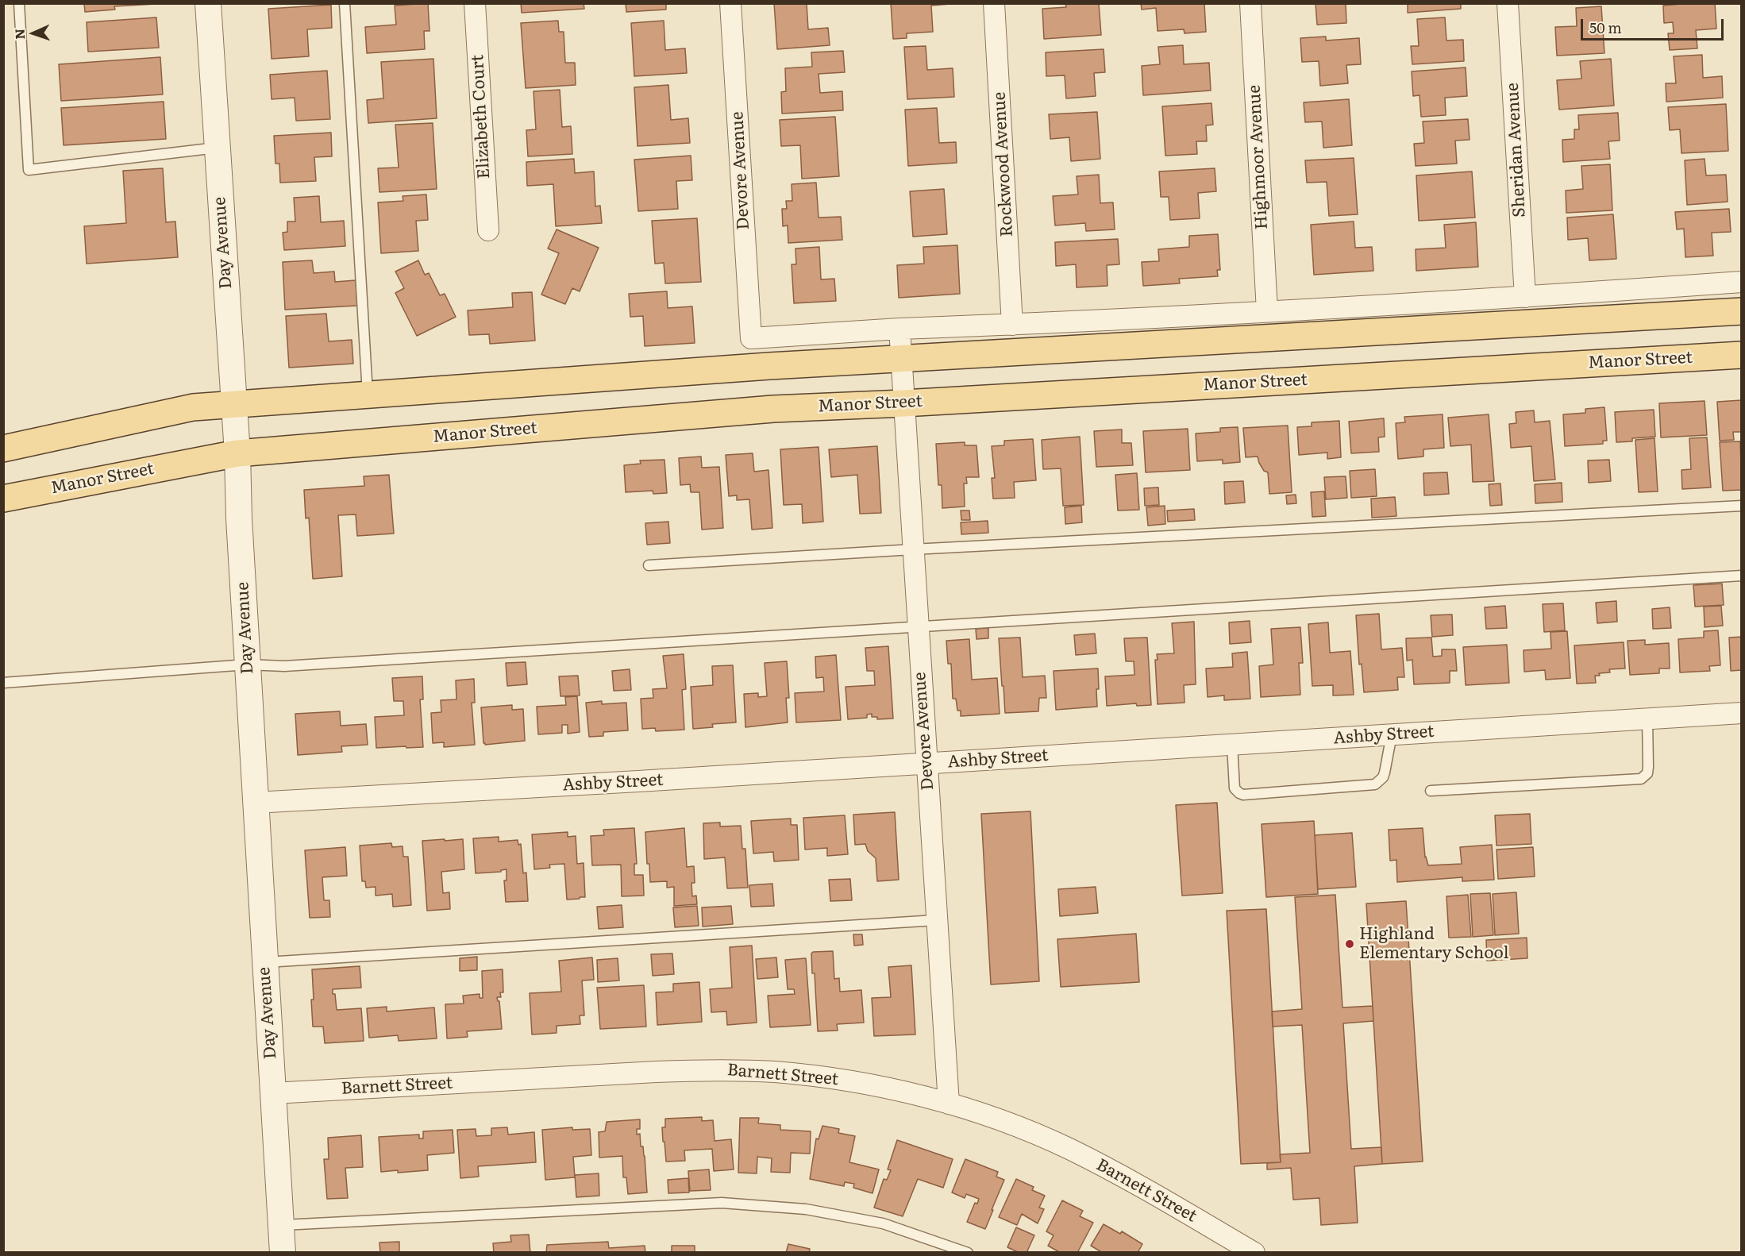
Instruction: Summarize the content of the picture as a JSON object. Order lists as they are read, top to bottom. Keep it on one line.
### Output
{"streets":{"main road":["Manor Street"],"street":["Elizabeth Court","Sheridan Avenue","Highmoor Avenue","Rockwood Avenue","Devore Avenue","Day Avenue","Ashby Street","Barnett Street"]},"crossings":[["Devore Avenue","Manor Street"],["Devore Avenue","Ashby Street"],["Devore Avenue","Barnett Street"],["Day Avenue","Manor Street"],["Day Avenue","Ashby Street"],["Day Avenue","Barnett Street"]],"places":["Highland Elementary School"],"scale_bar":"50 m","north":"left"}
